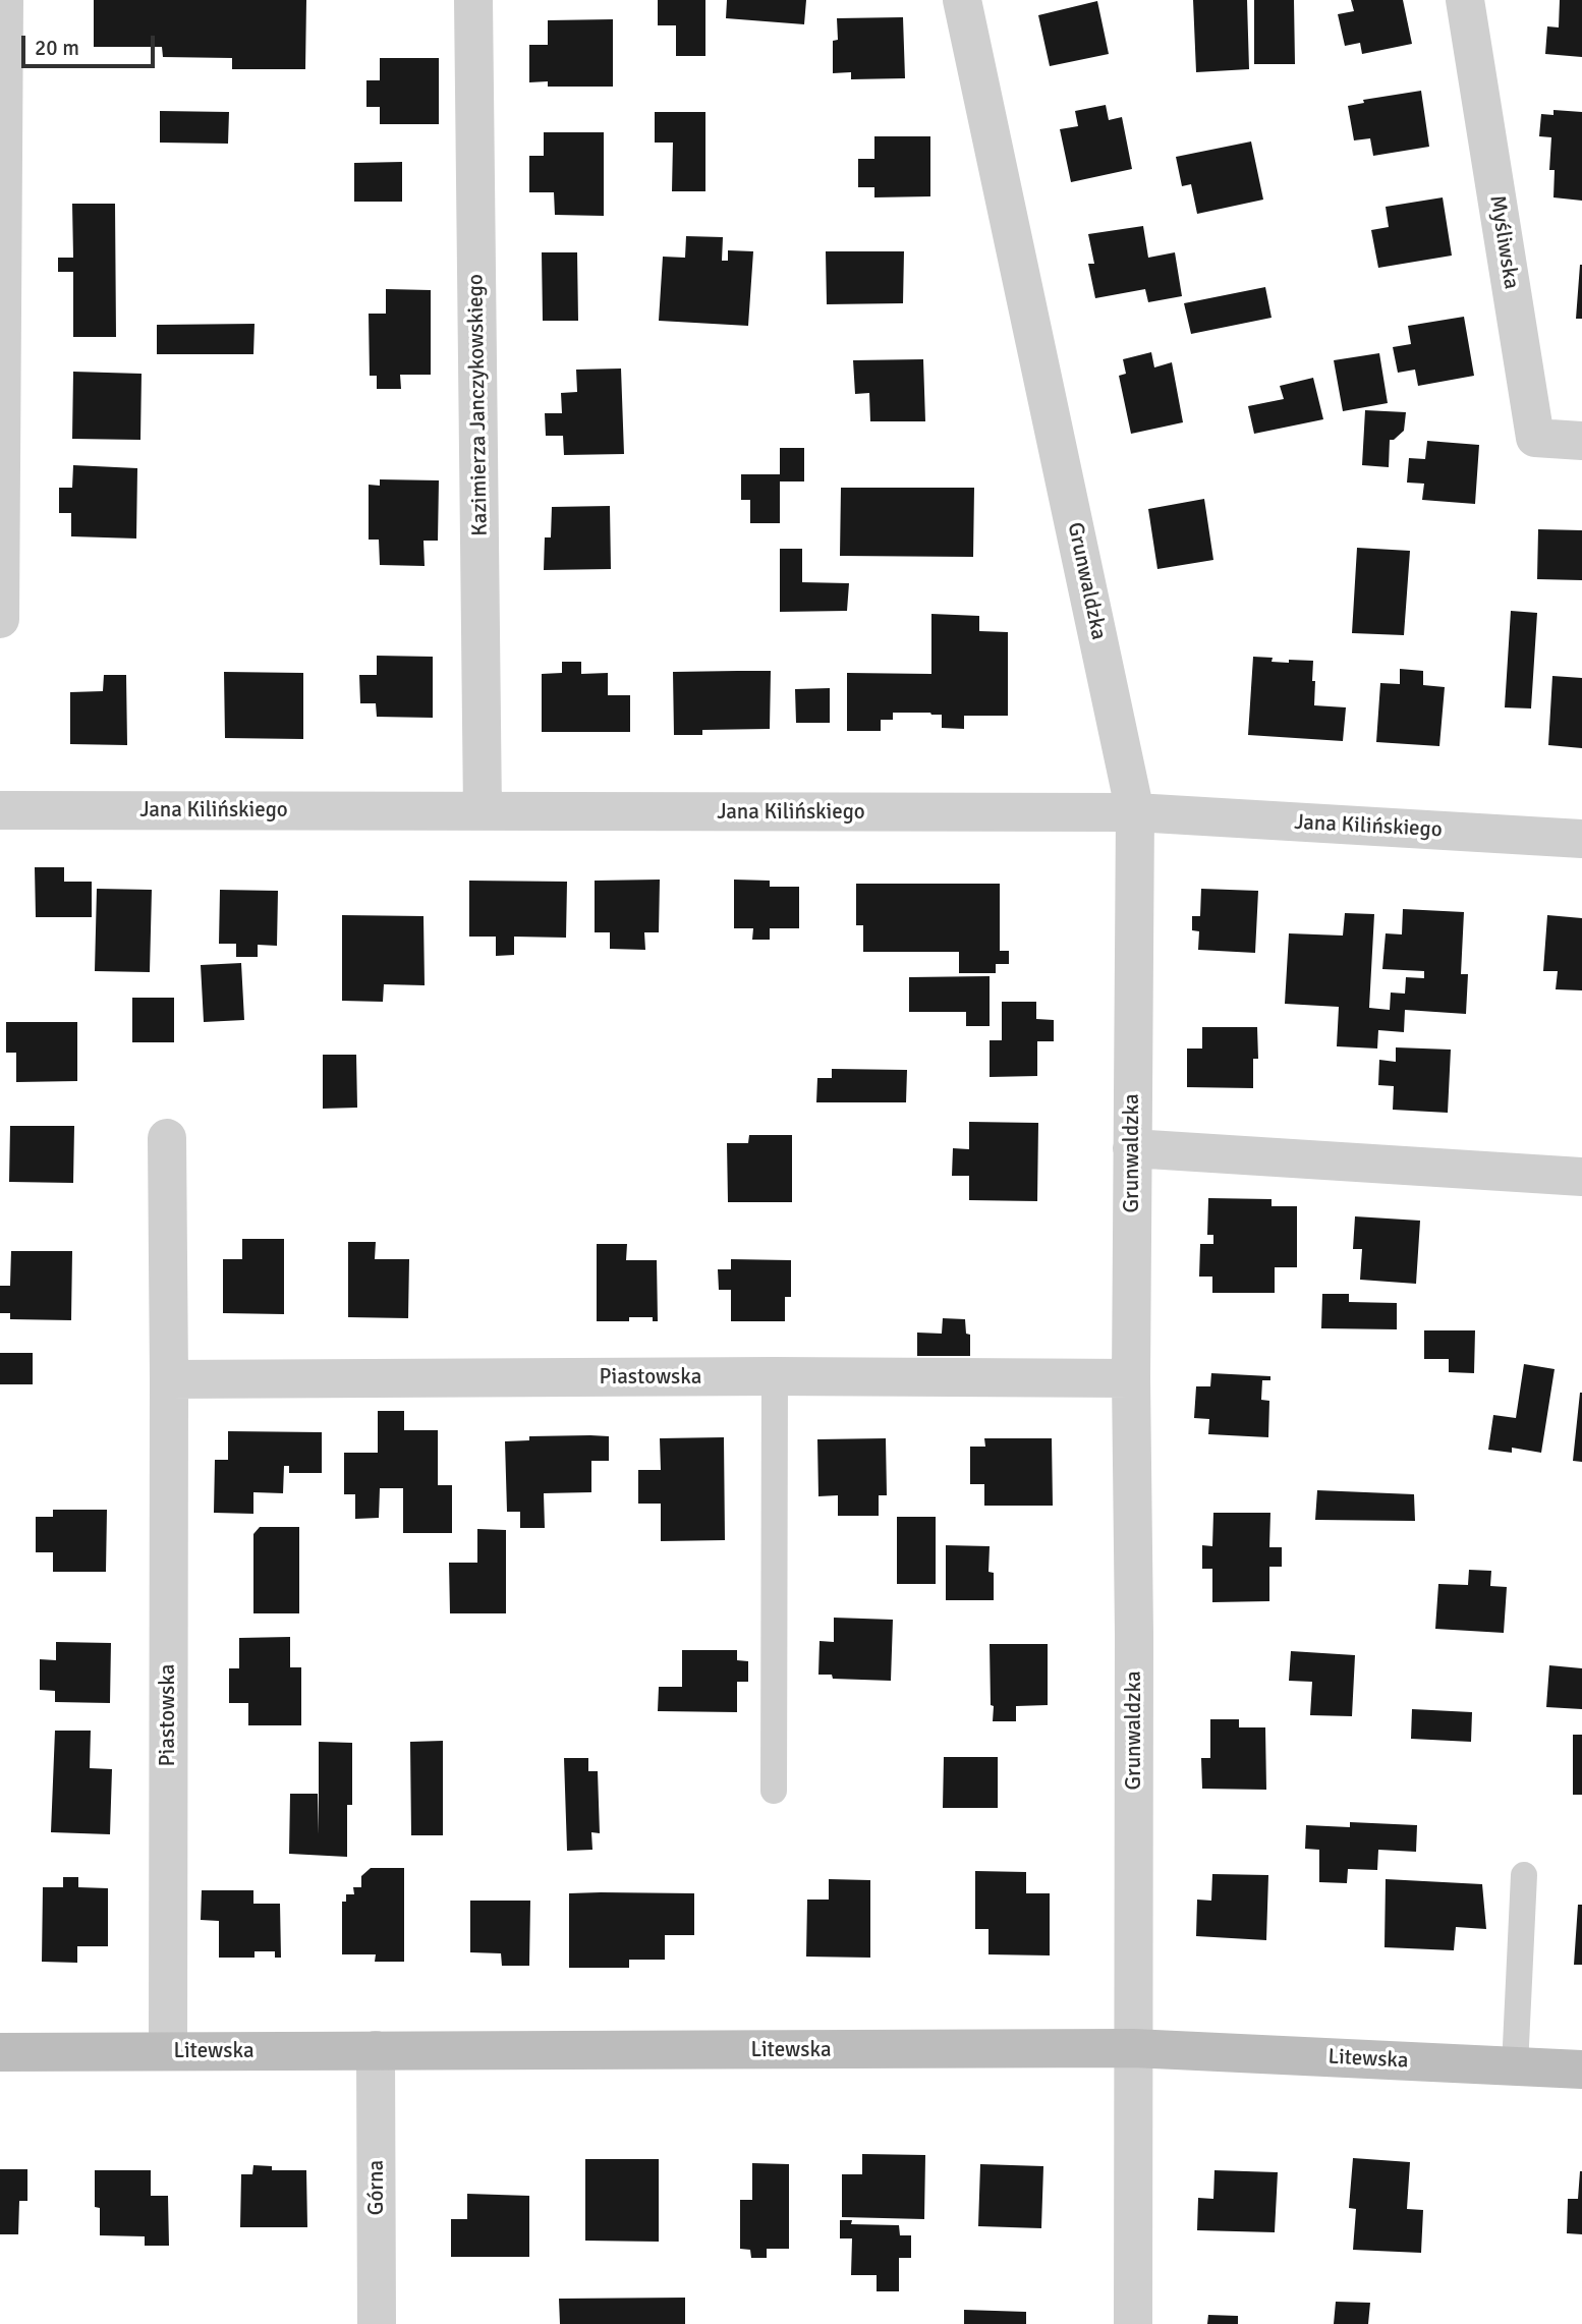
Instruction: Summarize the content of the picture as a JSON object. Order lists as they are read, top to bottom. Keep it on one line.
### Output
{"streets":{"main road":["Litewska"],"street":["Myśliwska","Kazimierza Janczykowskiego","Grunwaldzka","Jana Kilińskiego","Piastowska","Górna"]},"crossings":[["Kazimierza Janczykowskiego","Jana Kilińskiego"],["Grunwaldzka","Jana Kilińskiego"],["Grunwaldzka","Piastowska"],["Grunwaldzka","Litewska"],["Piastowska","Litewska"],["Litewska","Górna"]],"scale_bar":"20 m"}
